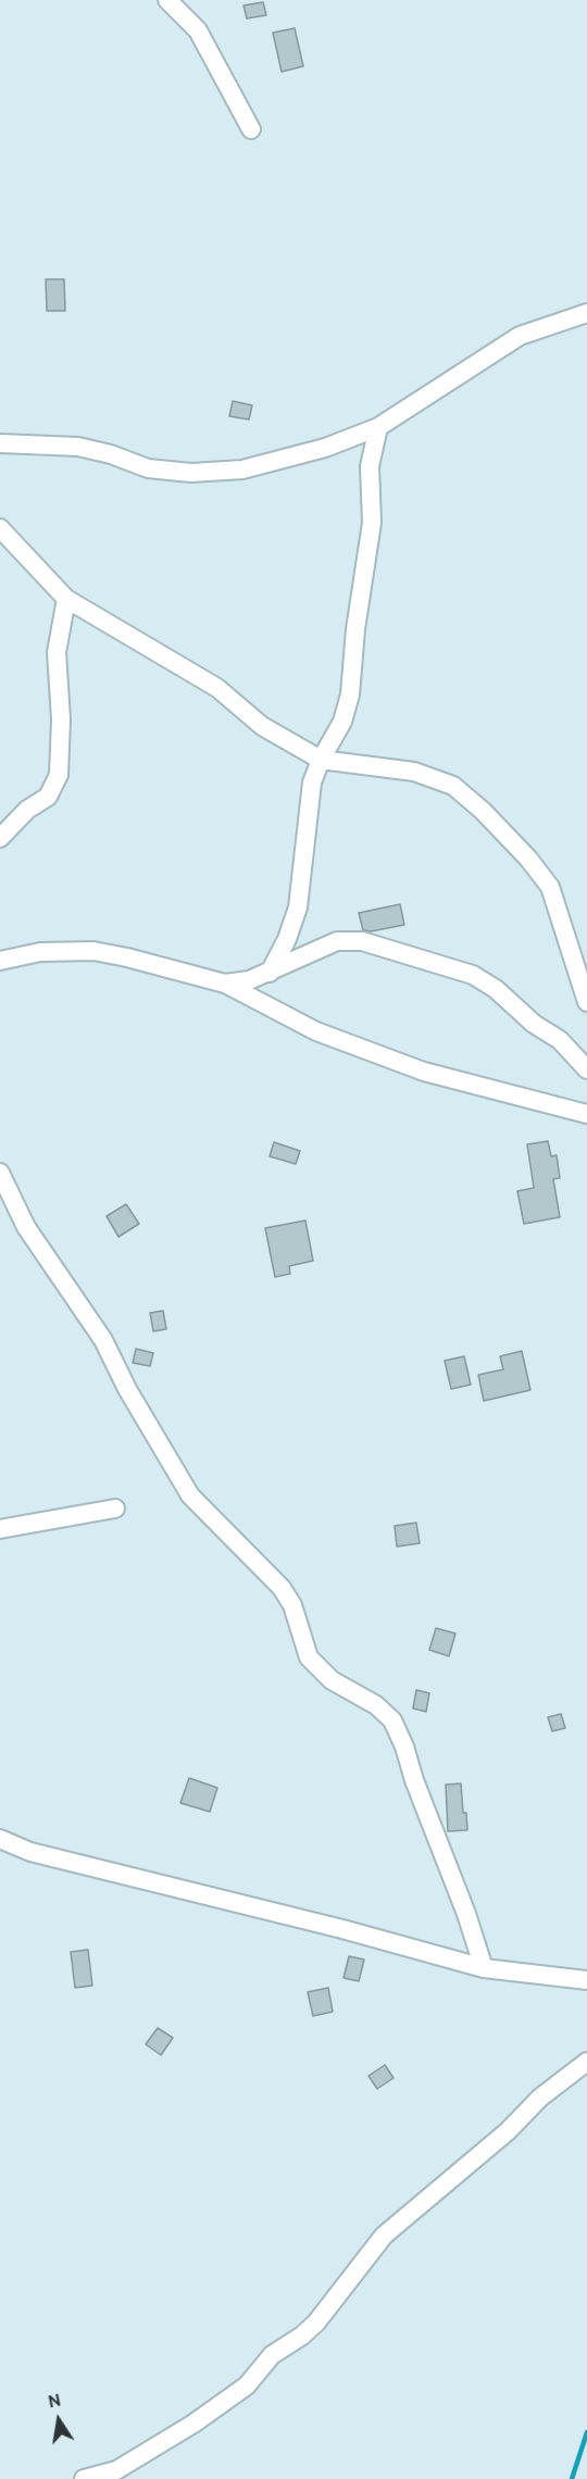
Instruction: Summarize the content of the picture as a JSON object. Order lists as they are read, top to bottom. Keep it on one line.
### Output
{"north":"top"}
